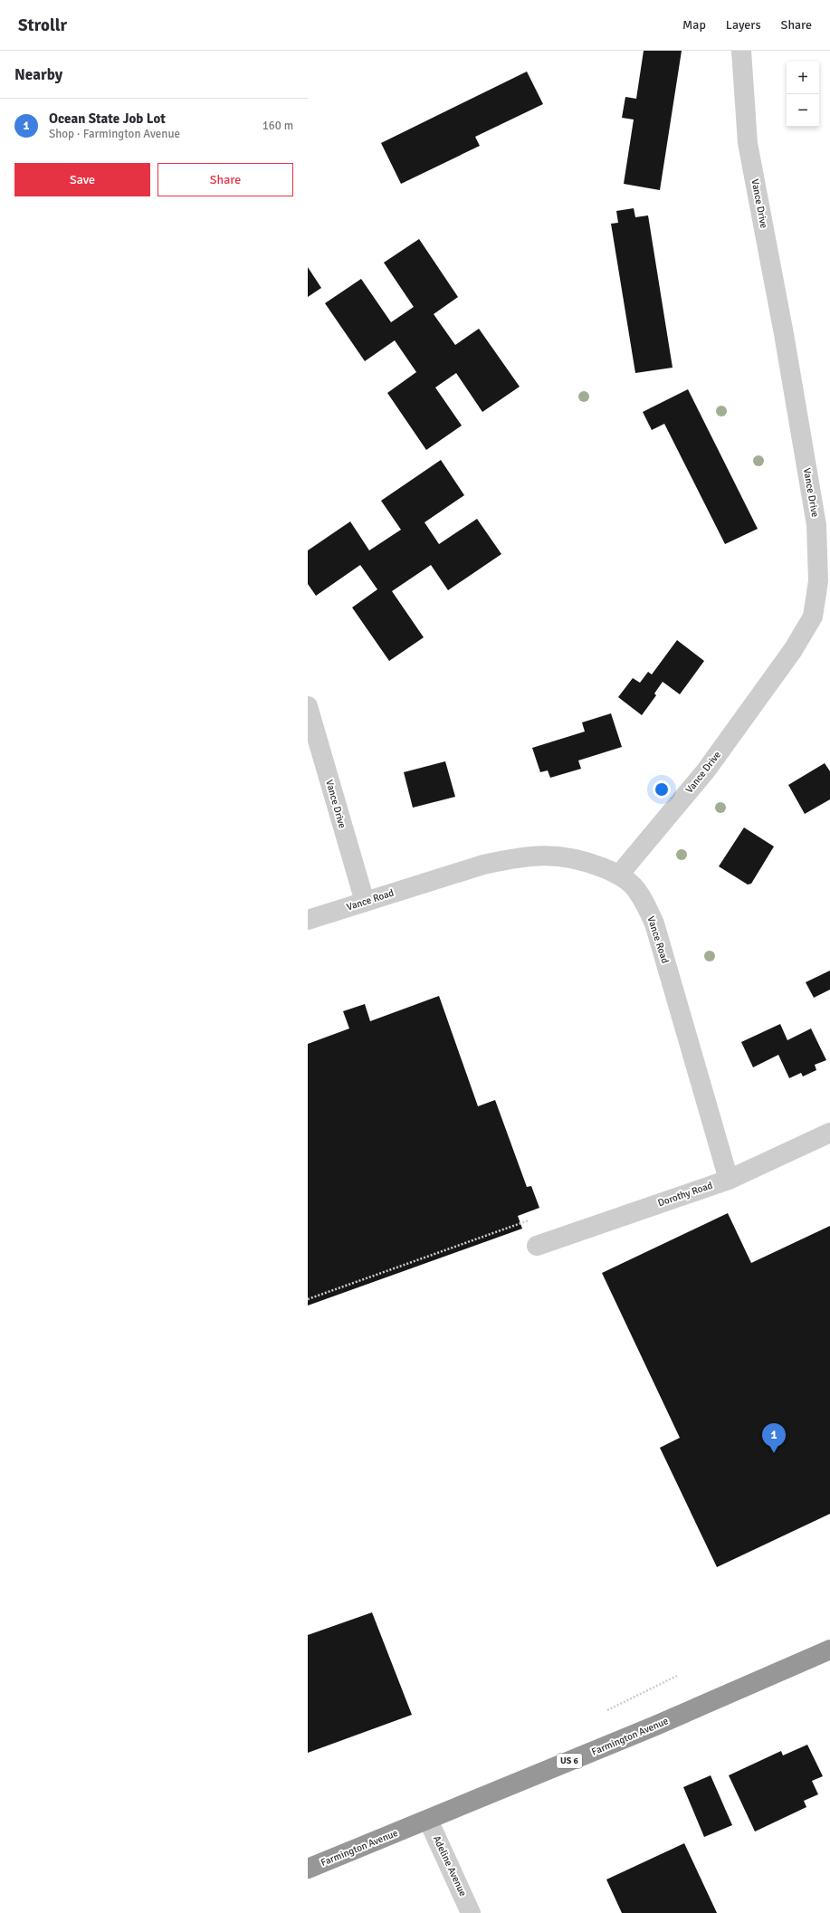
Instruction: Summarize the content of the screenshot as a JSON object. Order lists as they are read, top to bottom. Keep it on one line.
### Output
{"streets":{"highway":["Farmington Avenue","US 6"],"street":["Vance Drive","Vance Road","Dorothy Road","Adeline Avenue"]},"crossings":[["Vance Drive","Vance Road"],["Vance Road","Dorothy Road"],["Farmington Avenue","Adeline Avenue"]],"page":{"header":"Strollr","nav":["Map","Layers","Share"],"heading":"Nearby","map_buttons":["+","−"],"list":[{"mark":"1","name":"Ocean State Job Lot","note":"Shop · Farmington Avenue","value":"160 m"}],"buttons":["Save","Share"],"pins":"1"}}
